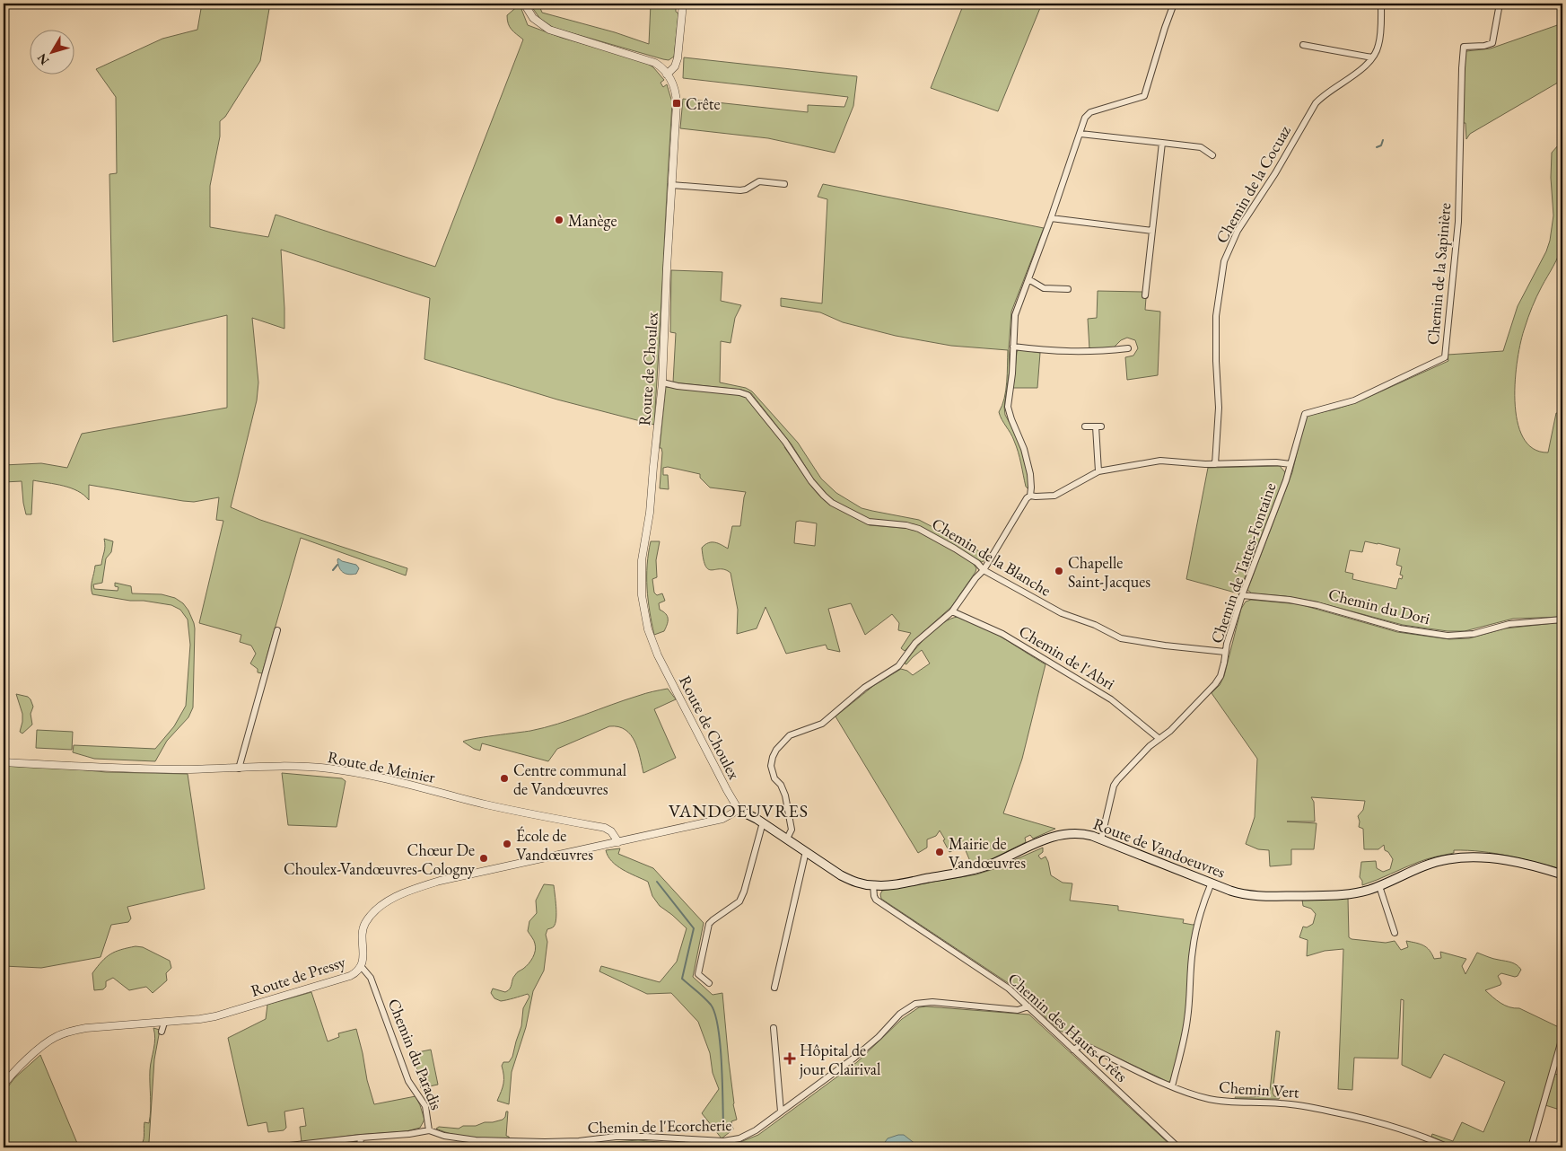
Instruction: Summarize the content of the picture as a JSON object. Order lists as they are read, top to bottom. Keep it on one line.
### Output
{"streets":{"main road":["Route de Vandoeuvres"],"street":["Chemin de la Cocuaz","Chemin de la Sapinière","Route de Choulex","Chemin de la Blanche","Chemin de Tattes-Fontaine","Chemin du Dori","Chemin de l'Abri","Route de Meinier","Route de Pressy","Chemin des Hauts-Crêts","Chemin du Paradis","Chemin Vert","Chemin de l'Ecorcherie"]},"crossings":[["Chemin de la Sapinière","Chemin de Tattes-Fontaine"],["Route de Choulex","Chemin de la Blanche"],["Route de Choulex","Route de Vandoeuvres"],["Chemin de la Blanche","Chemin de Tattes-Fontaine"],["Chemin de Tattes-Fontaine","Chemin du Dori"],["Chemin de Tattes-Fontaine","Chemin de l'Abri"],["Chemin de Tattes-Fontaine","Route de Vandoeuvres"],["Route de Meinier","Route de Pressy"],["Route de Vandoeuvres","Chemin des Hauts-Crêts"],["Route de Pressy","Chemin du Paradis"],["Chemin des Hauts-Crêts","Chemin Vert"],["Chemin des Hauts-Crêts","Chemin de l'Ecorcherie"],["Chemin du Paradis","Chemin de l'Ecorcherie"]],"districts":["VANDOEUVRES"],"places":{"transit":["Crête"],"other":["Manège","Chapelle Saint-Jacques","Centre communal de Vandœuvres","École de Vandœuvres","Mairie de Vandœuvres","Chœur De Choulex-Vandœuvres-Cologny"],"health":["Hôpital de jour Clairival"]},"north":"bottom left"}
